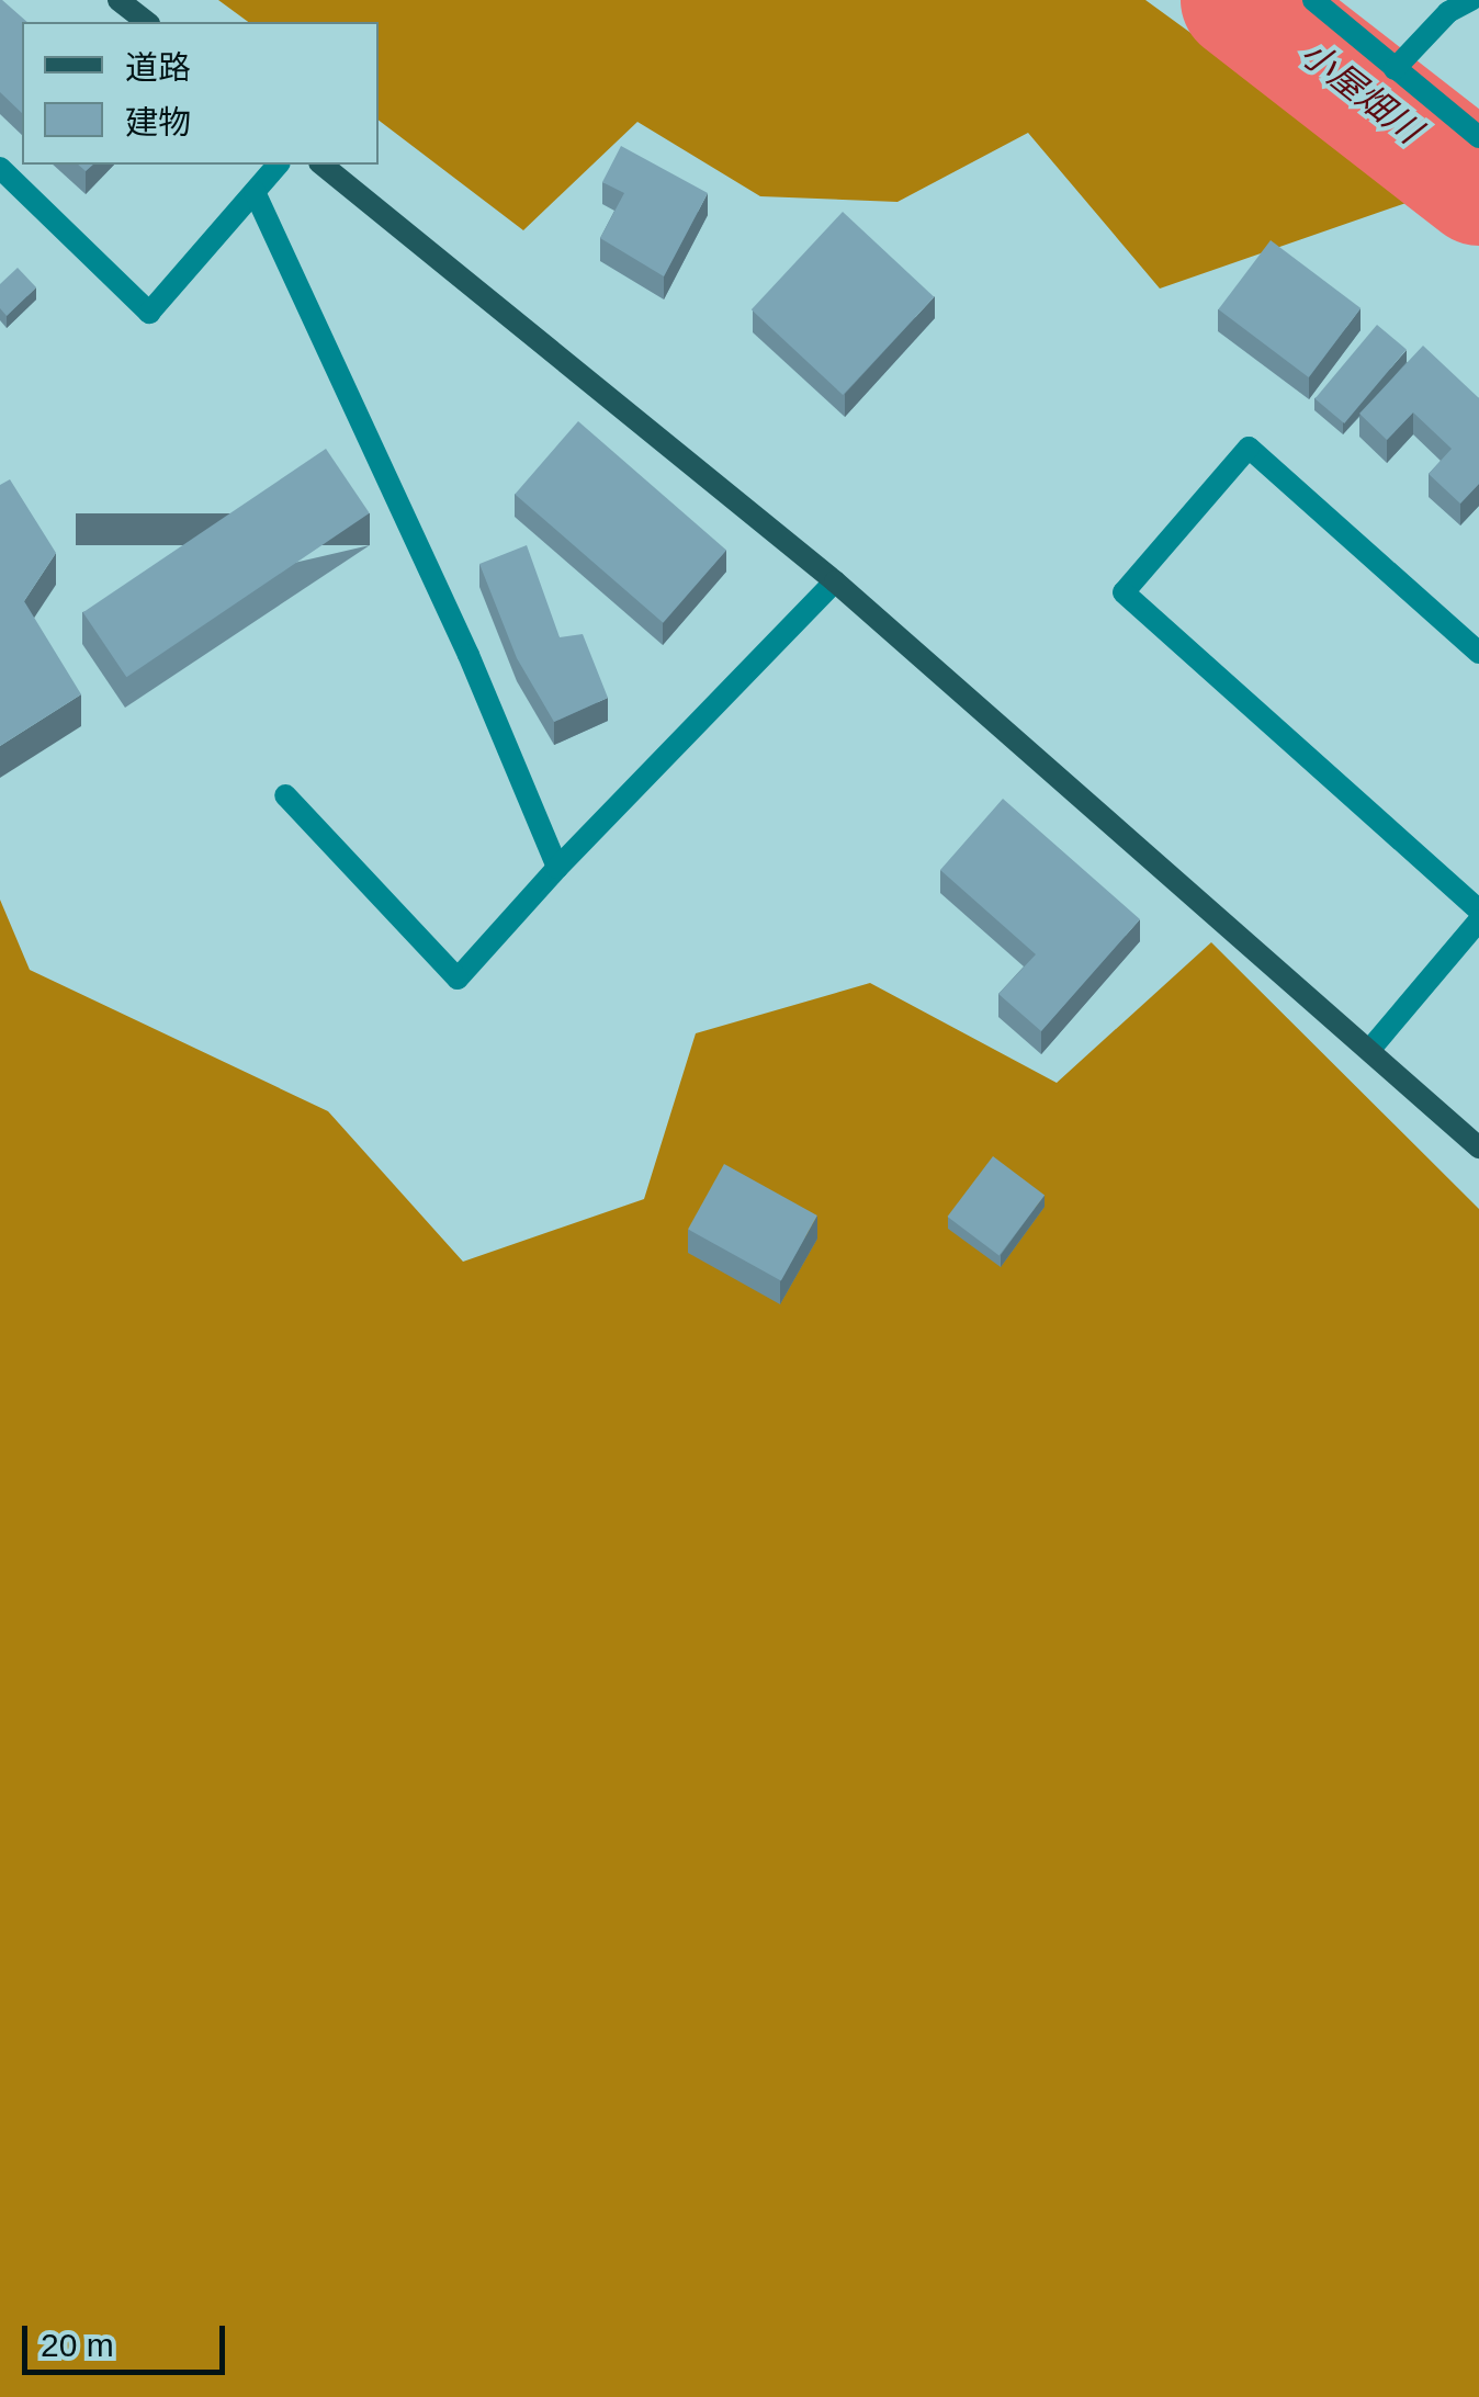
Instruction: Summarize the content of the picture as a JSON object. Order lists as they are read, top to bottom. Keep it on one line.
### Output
{"water":["小屋畑川"],"legend":["道路","建物"],"scale_bar":"20 m"}
